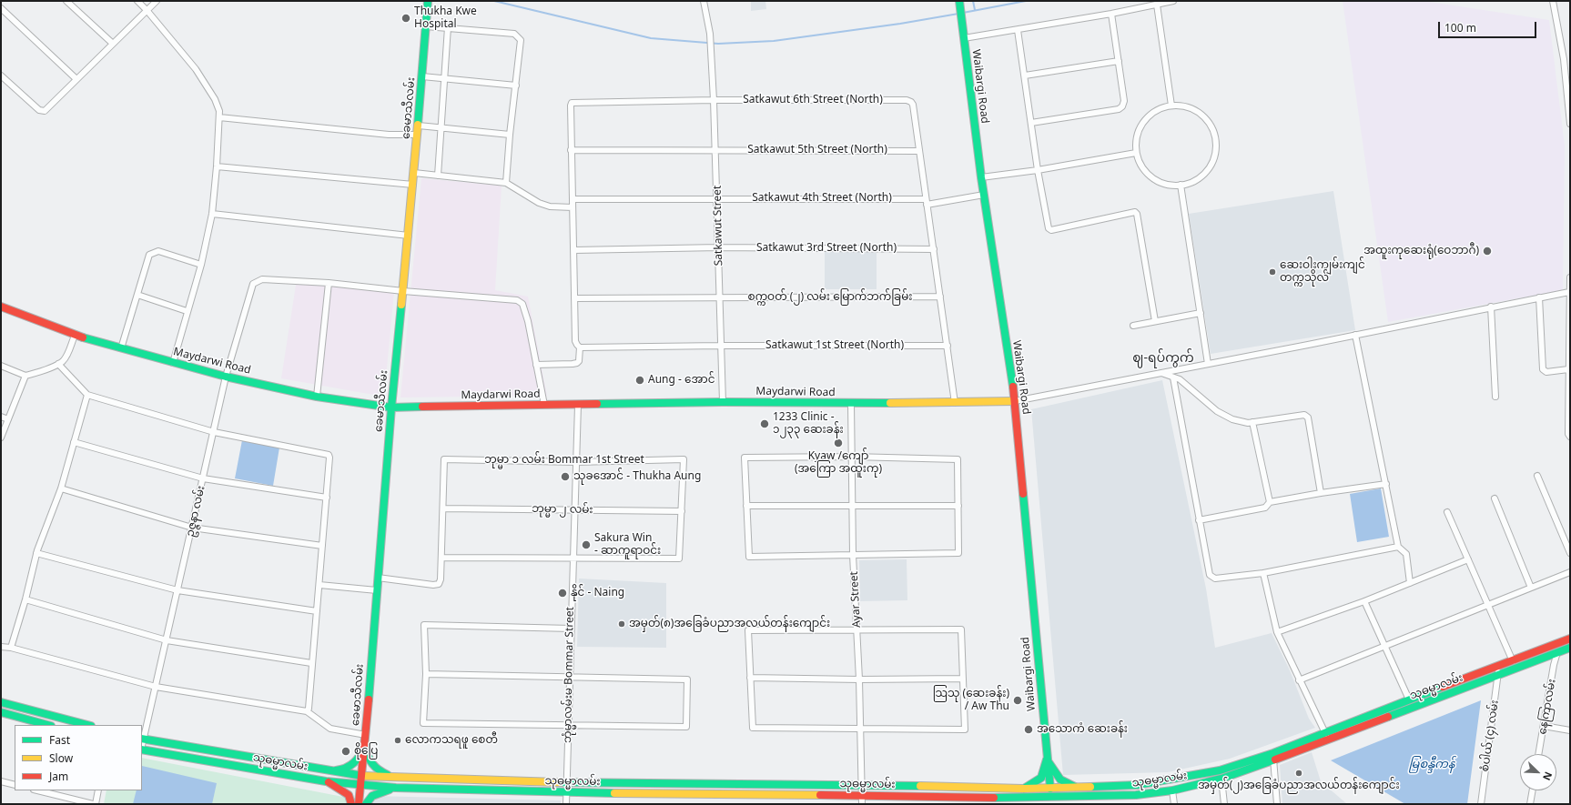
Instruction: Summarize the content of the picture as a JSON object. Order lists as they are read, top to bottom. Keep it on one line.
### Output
{"streets":{"main road":["Waibargi Road","ခေမာသီလမ်း","Maydarwi Road","သုဓမ္မာလမ်း"],"street":["Satkawut 6th Street (North)","Satkawut 5th Street (North)","Satkawut 4th Street (North)","Satkawut Street","Satkawut 3rd Street (North)","စက္ကဝတ် (၂) လမ်း မြောက်ဘက်ခြမ်း","Satkawut 1st Street (North)","ဘုမ္မာ ၁ လမ်း Bommar 1st Street","ဘုမ္မာ ၂ လမ်း","ဥဇ္ဇနာ လမ်း","Ayar Street","ဘုံမ္မာလမ်းမ Bommar Street","နေကြာလမ်း","စံပါယ် (၄) လမ်း"]},"crossings":[["Waibargi Road","Satkawut 4th Street (North)"],["Waibargi Road","Maydarwi Road"],["Waibargi Road","သုဓမ္မာလမ်း"],["Satkawut 6th Street (North)","Satkawut 5th Street (North)"],["Satkawut 6th Street (North)","Satkawut Street"],["ခေမာသီလမ်း","Maydarwi Road"],["ခေမာသီလမ်း","သုဓမ္မာလမ်း"],["Satkawut 5th Street (North)","Satkawut Street"],["Satkawut 4th Street (North)","Satkawut Street"],["Satkawut Street","Satkawut 3rd Street (North)"],["Satkawut Street","စက္ကဝတ် (၂) လမ်း မြောက်ဘက်ခြမ်း"],["Satkawut Street","Satkawut 1st Street (North)"],["Satkawut Street","Maydarwi Road"],["Maydarwi Road","ဥဇ္ဇနာ လမ်း"],["Maydarwi Road","Ayar Street"],["Maydarwi Road","ဘုံမ္မာလမ်းမ Bommar Street"],["ဘုမ္မာ ၁ လမ်း Bommar 1st Street","ဘုမ္မာ ၂ လမ်း"],["ဘုမ္မာ ၁ လမ်း Bommar 1st Street","ဘုံမ္မာလမ်းမ Bommar Street"],["ဘုမ္မာ ၂ လမ်း","ဘုံမ္မာလမ်းမ Bommar Street"],["ဥဇ္ဇနာ လမ်း","သုဓမ္မာလမ်း"],["Ayar Street","သုဓမ္မာလမ်း"],["ဘုံမ္မာလမ်းမ Bommar Street","သုဓမ္မာလမ်း"],["သုဓမ္မာလမ်း","နေကြာလမ်း"],["သုဓမ္မာလမ်း","စံပါယ် (၄) လမ်း"]],"districts":["ဈ-ရပ်ကွက်"],"water":["မြစန္ဒီ‌ကန်"],"places":["Thukha Kwe Hospital","အထူးကုဆေးရုံ(ဝေဘာဂီ)","ဆေးဝါးကျွမ်းကျင် တက္ကသိုလ်","Aung - အောင်","1233 Clinic - ၁၂၃၃ ဆေးခန်း","Kyaw /ကျော် (အကြော အထူးကု)","သုခအောင် - Thukha Aung","Sakura Win - ဆာကူရာဝင်း","နိုင် - Naing","အမှတ်(၈)အခြေခံပညာအလယ်တန်းကျောင်း","သြသု (ဆေးခန်း) / Aw Thu","အသောကံ ဆေးခန်း","လောကသရဖူ စေတီ","စိုပြေ","အမှတ်(၂)အခြေခံပညာအလယ်တန်းကျောင်း"],"legend":["Fast","Slow","Jam"],"scale_bar":"100 m","north":"bottom right"}
